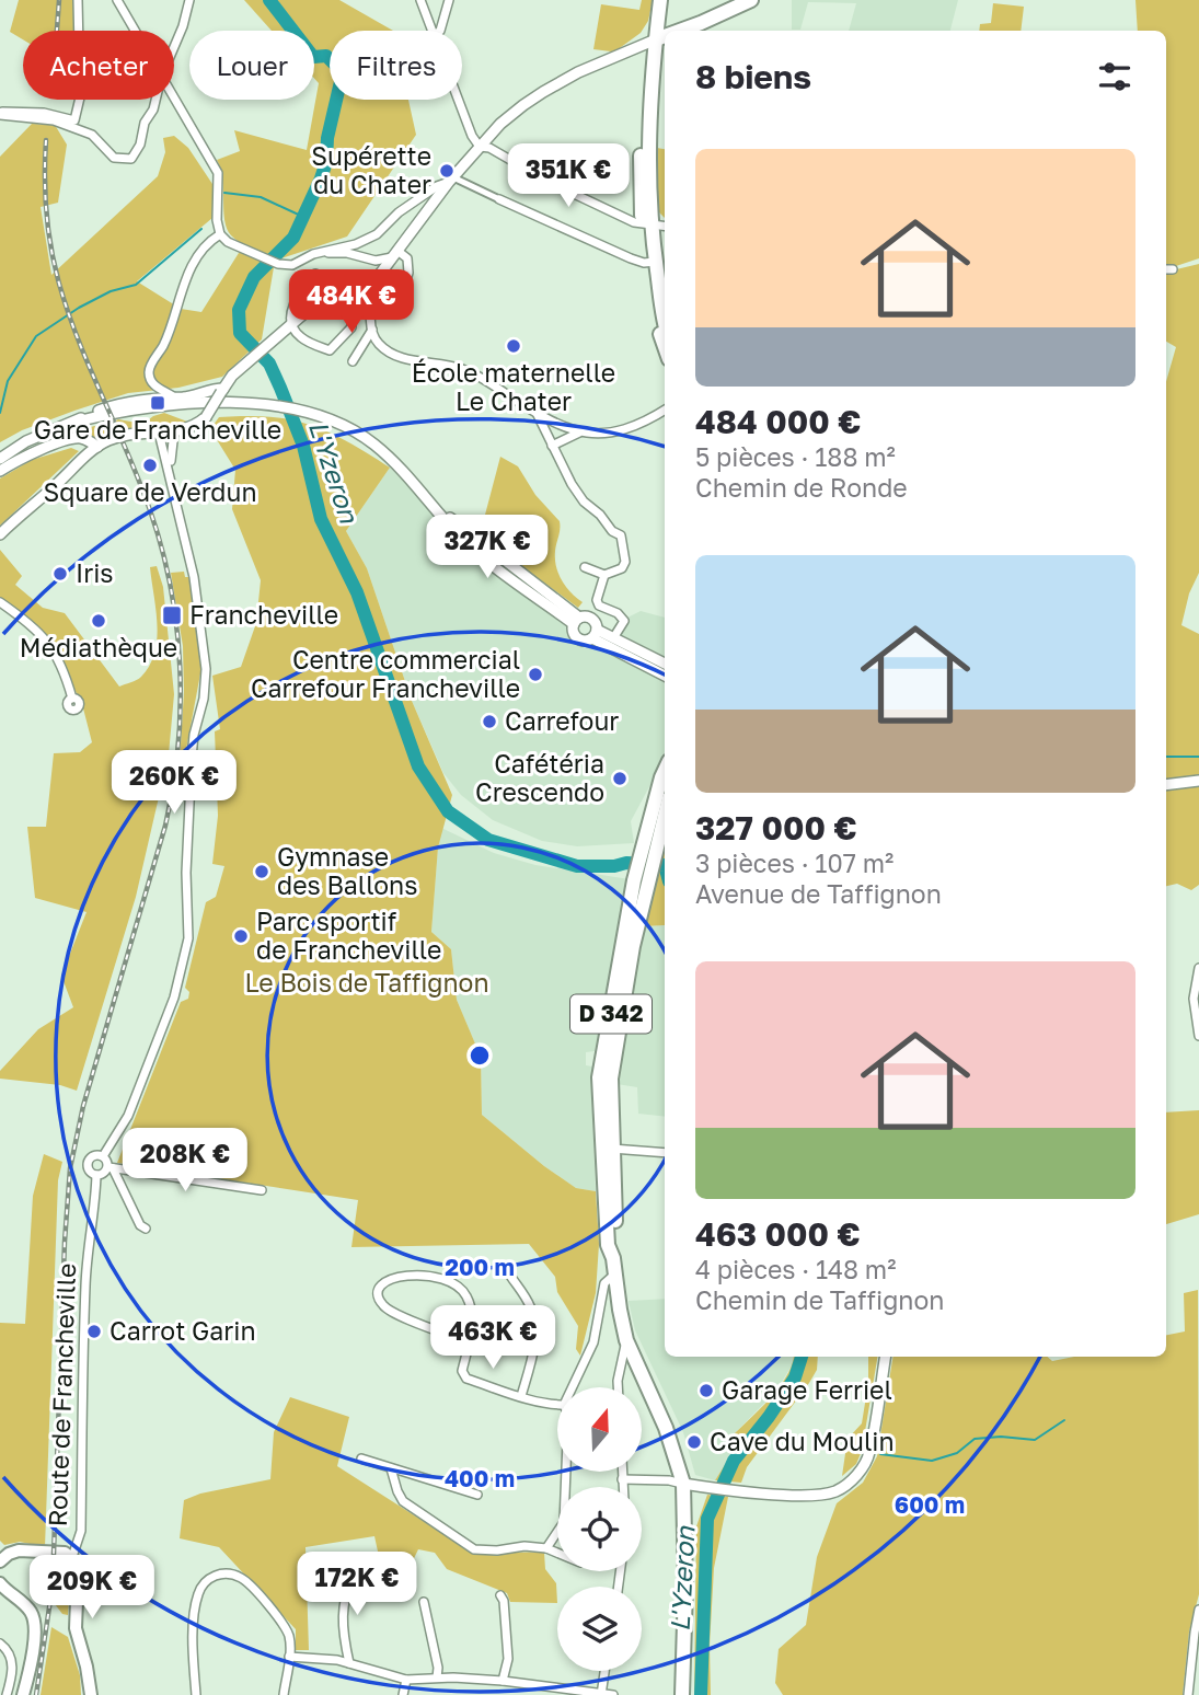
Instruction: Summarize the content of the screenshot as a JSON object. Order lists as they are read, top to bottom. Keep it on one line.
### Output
{"streets":{"main road":["D 342"],"street":["Route de Francheville"]},"water":["L'Yzeron"],"parks":["Le Bois de Taffignon"],"places":{"other":["Supérette du Chater","École maternelle Le Chater","Square de Verdun","Iris","Médiathèque","Centre commercial Carrefour Francheville","Carrefour","Cafétéria Crescendo","Gymnase des Ballons","Parc sportif de Francheville","Carrot Garin","Garage Ferriel","Cave du Moulin"],"transit":["Gare de Francheville","Francheville"]},"north":"top","page":{"chip":["Acheter","Louer","Filtres"],"heading":"8 biens","list":[{"name":"484 000 €","note":"5 pièces · 188 m² · Chemin de Ronde"},{"name":"327 000 €","note":"3 pièces · 107 m² · Avenue de Taffignon"},{"name":"463 000 €","note":"4 pièces · 148 m² · Chemin de Taffignon"}],"price":["351K €","484K €","327K €","260K €","208K €","463K €","172K €","209K €"]},"rings":["200 m","400 m","600 m"]}
